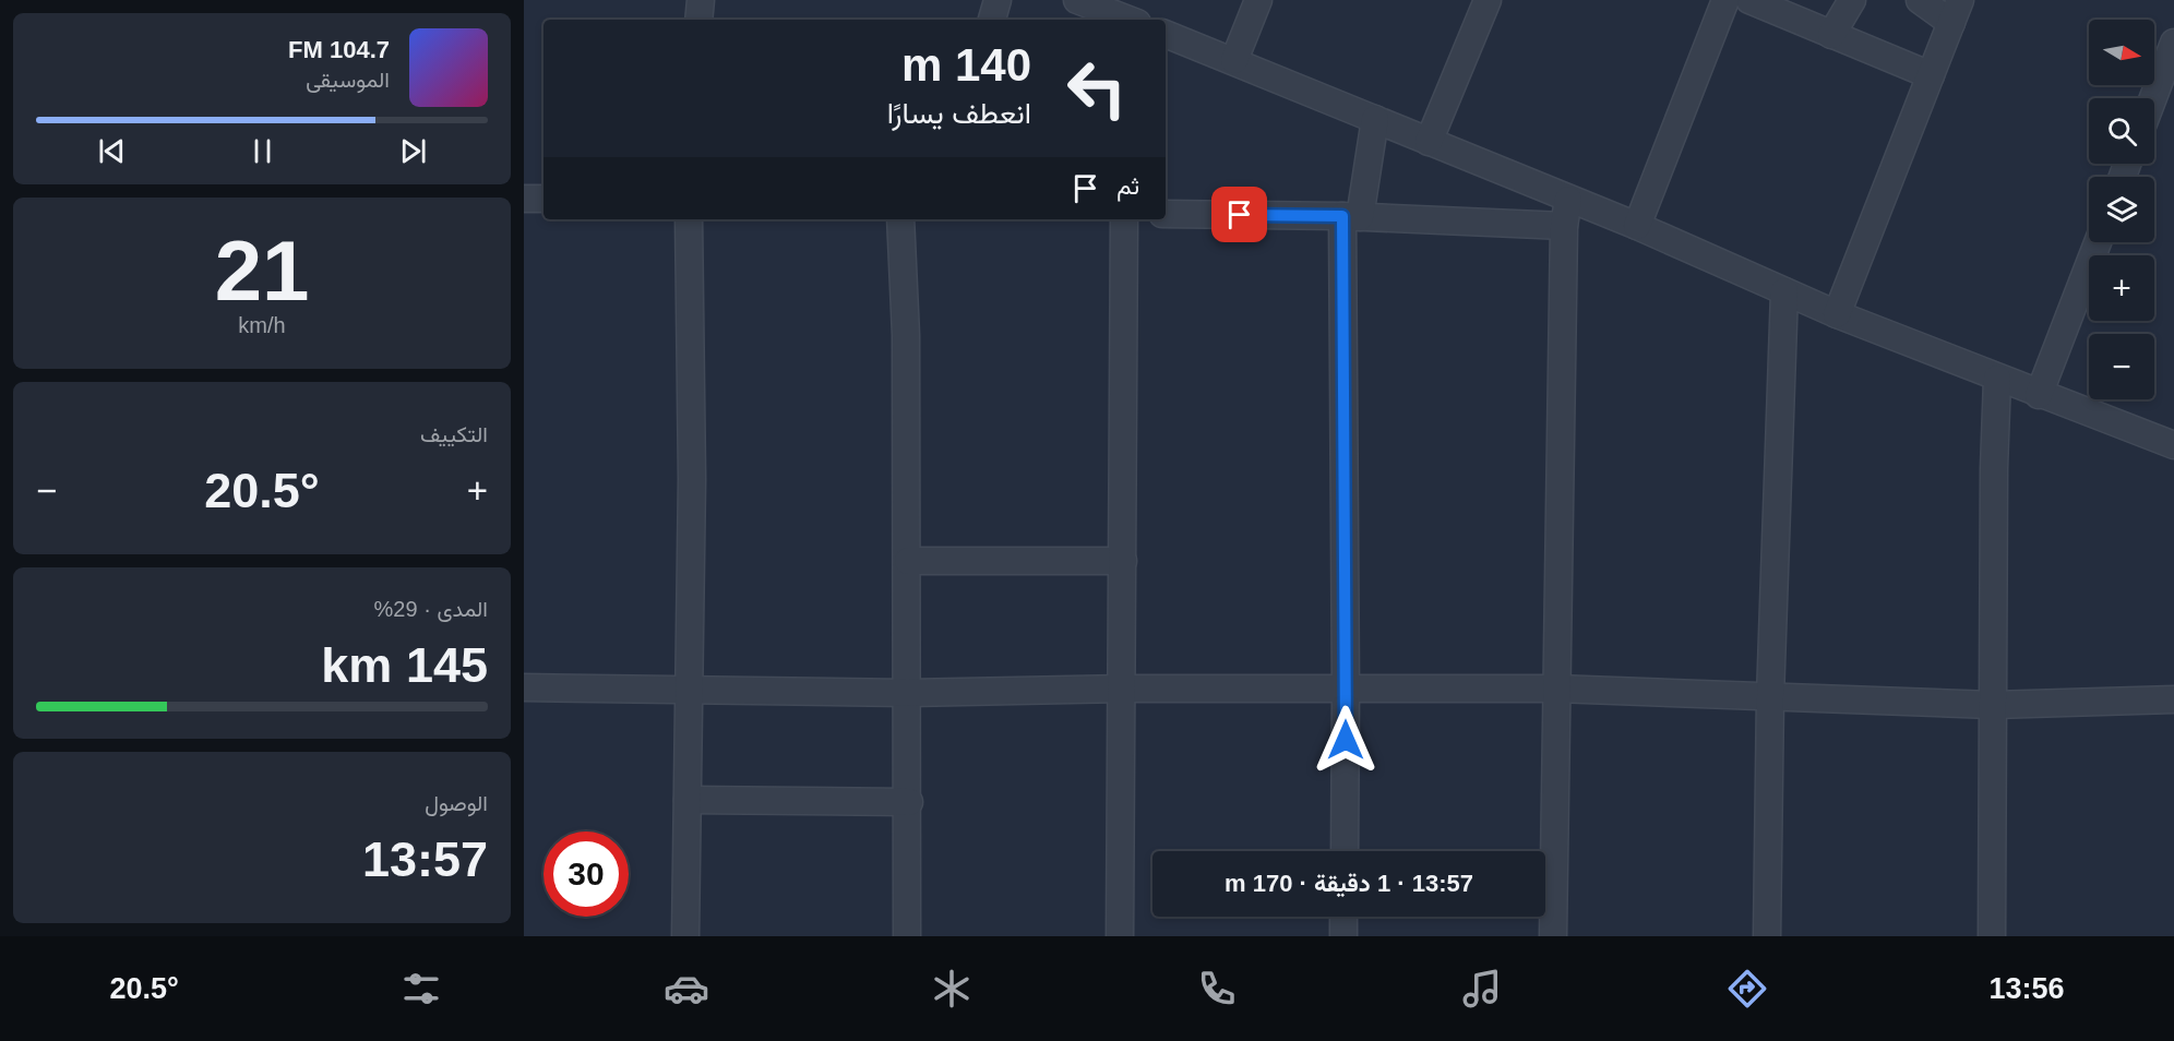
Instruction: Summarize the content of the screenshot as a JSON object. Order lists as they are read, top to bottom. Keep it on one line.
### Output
{"north":"right","page":{"map_buttons":["+","−"],"turn":["140 m","انعطف يسارًا"],"song":["104.7 FM","الموسيقى"],"then":"ثم","tile":[["21","km/h"],"التكييف",["المدى · 29%","145 km"],["الوصول","13:57"]],"heat":["−","20.5°","+"],"limit":"30","trip":"13:57 · 1 دقيقة · 170 m","tabs":["13:56","20.5°"]}}
